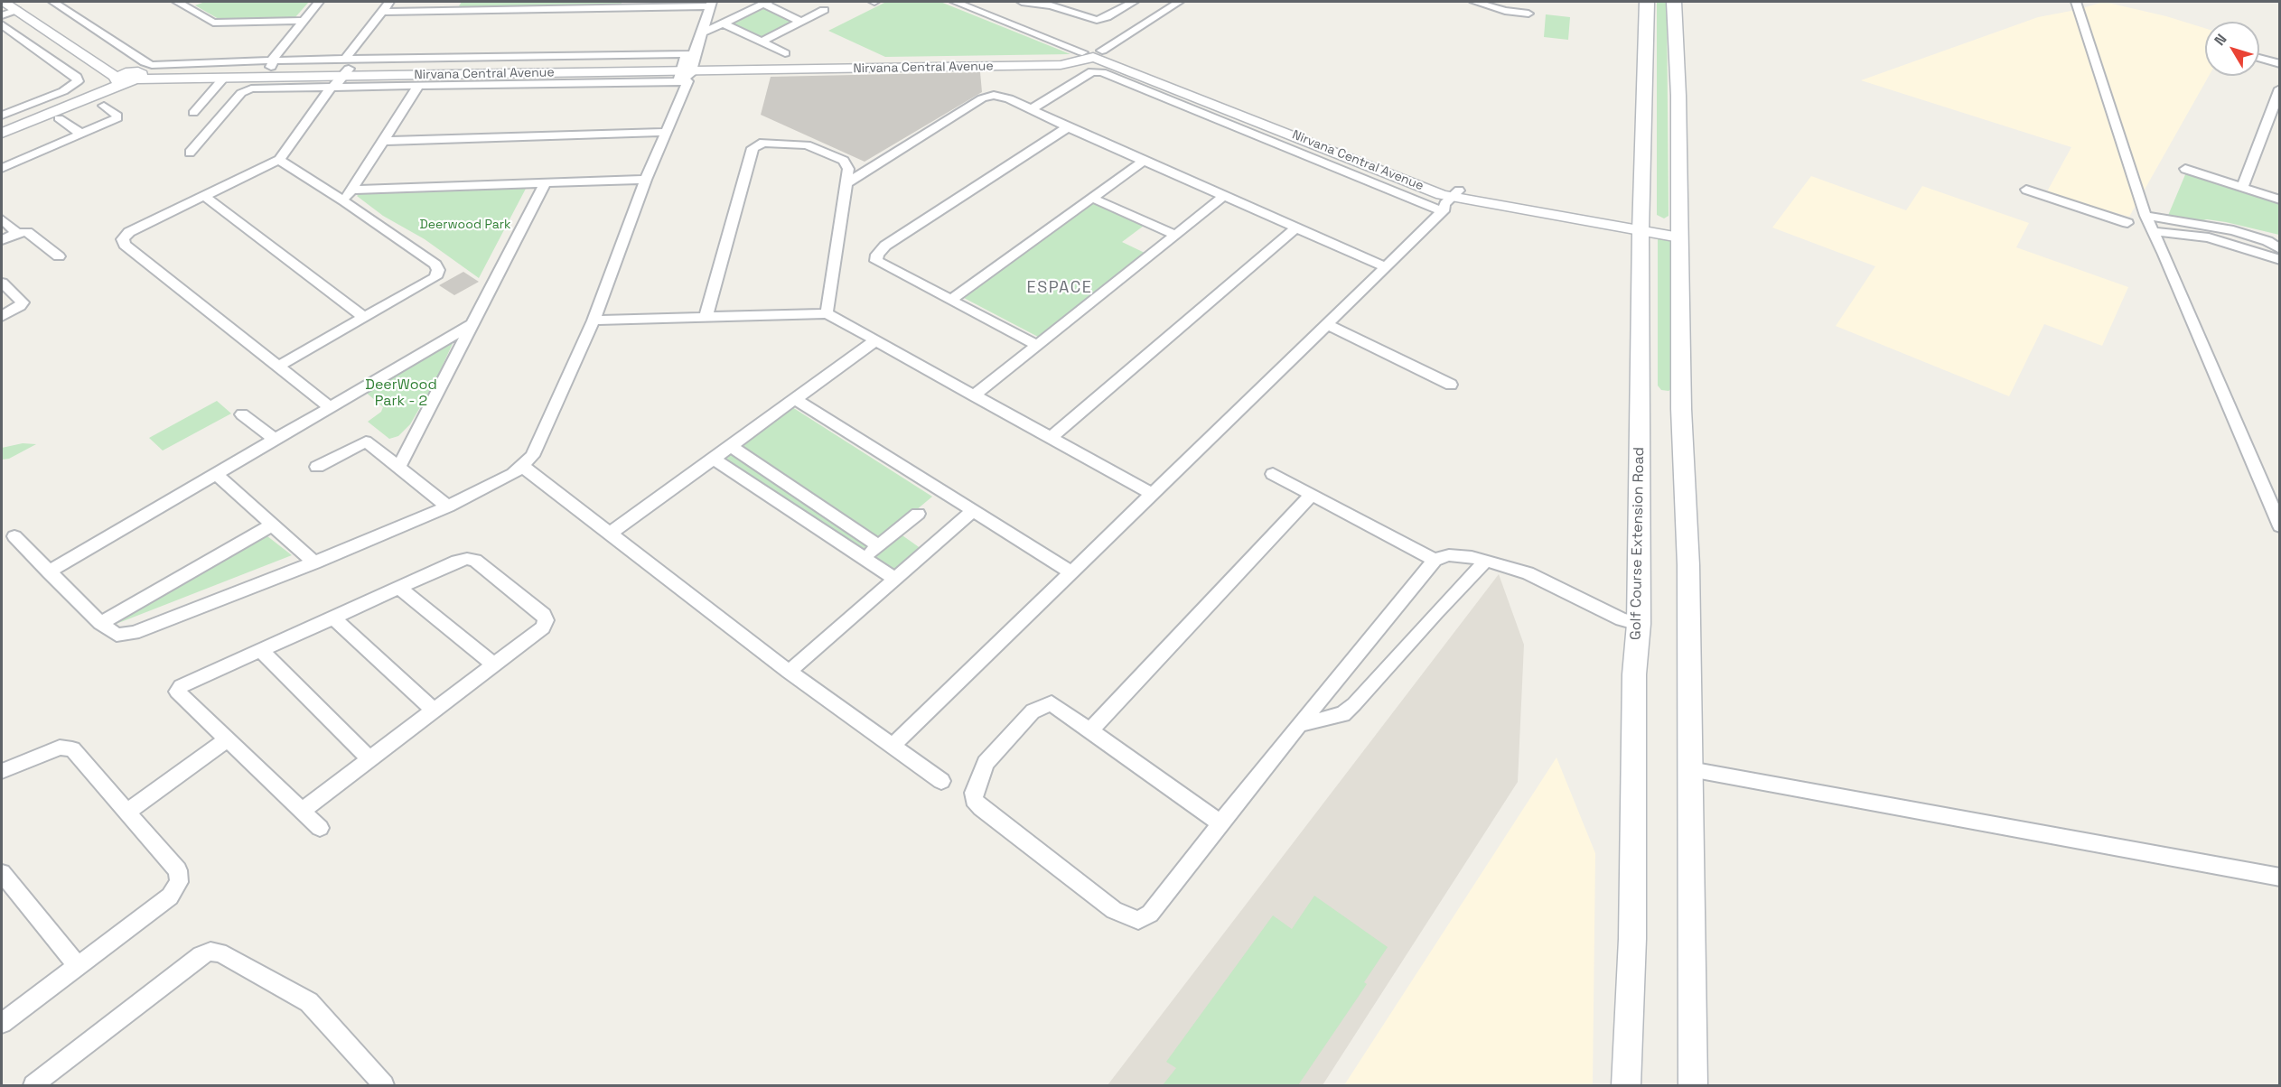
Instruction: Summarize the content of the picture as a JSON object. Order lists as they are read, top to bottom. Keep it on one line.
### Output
{"streets":{"main road":["Golf Course Extension Road"],"street":["Nirvana Central Avenue"]},"crossings":[["Nirvana Central Avenue","Golf Course Extension Road"]],"districts":["ESPACE"],"parks":["Deerwood Park","DeerWood Park - 2"],"north":"top left"}
